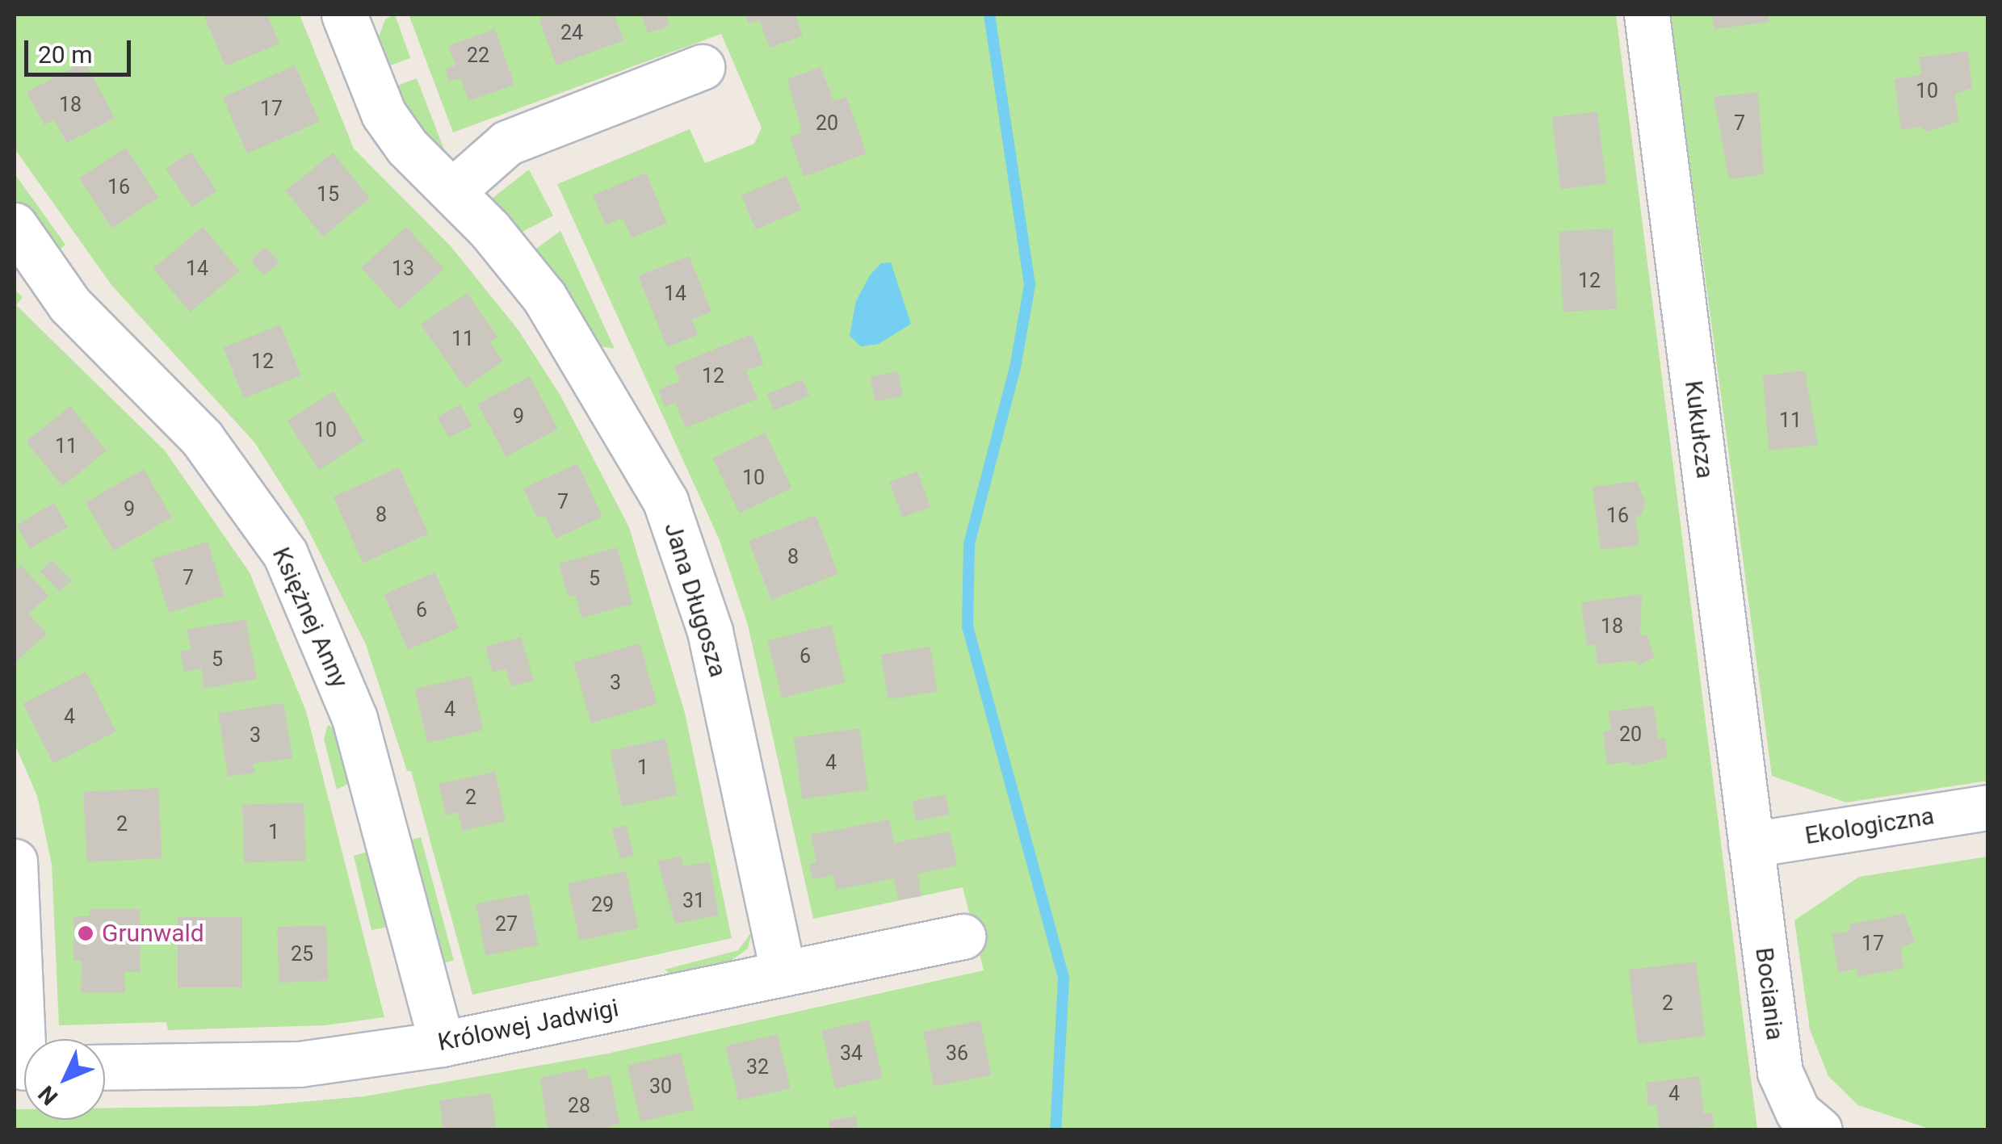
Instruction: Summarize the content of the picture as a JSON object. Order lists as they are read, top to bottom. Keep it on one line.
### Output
{"streets":{"street":["Kukułcza","Jana Długosza","Księżnej Anny","Ekologiczna","Bociania","Królowej Jadwigi"]},"crossings":[["Kukułcza","Ekologiczna"],["Kukułcza","Bociania"],["Jana Długosza","Królowej Jadwigi"],["Księżnej Anny","Królowej Jadwigi"],["Ekologiczna","Bociania"]],"places":["Grunwald"],"house_numbers":["24","22","10","18","17","20","7","16","15","14","13","12","14","11","12","12","9","11","10","11","10","7","9","8","16","8","7","5","6","18","6","5","3","4","4","20","3","4","1","2","2","1","31","29","27","17","25","2","34","36","32","30","4","28"],"scale_bar":"20 m","north":"bottom left"}
